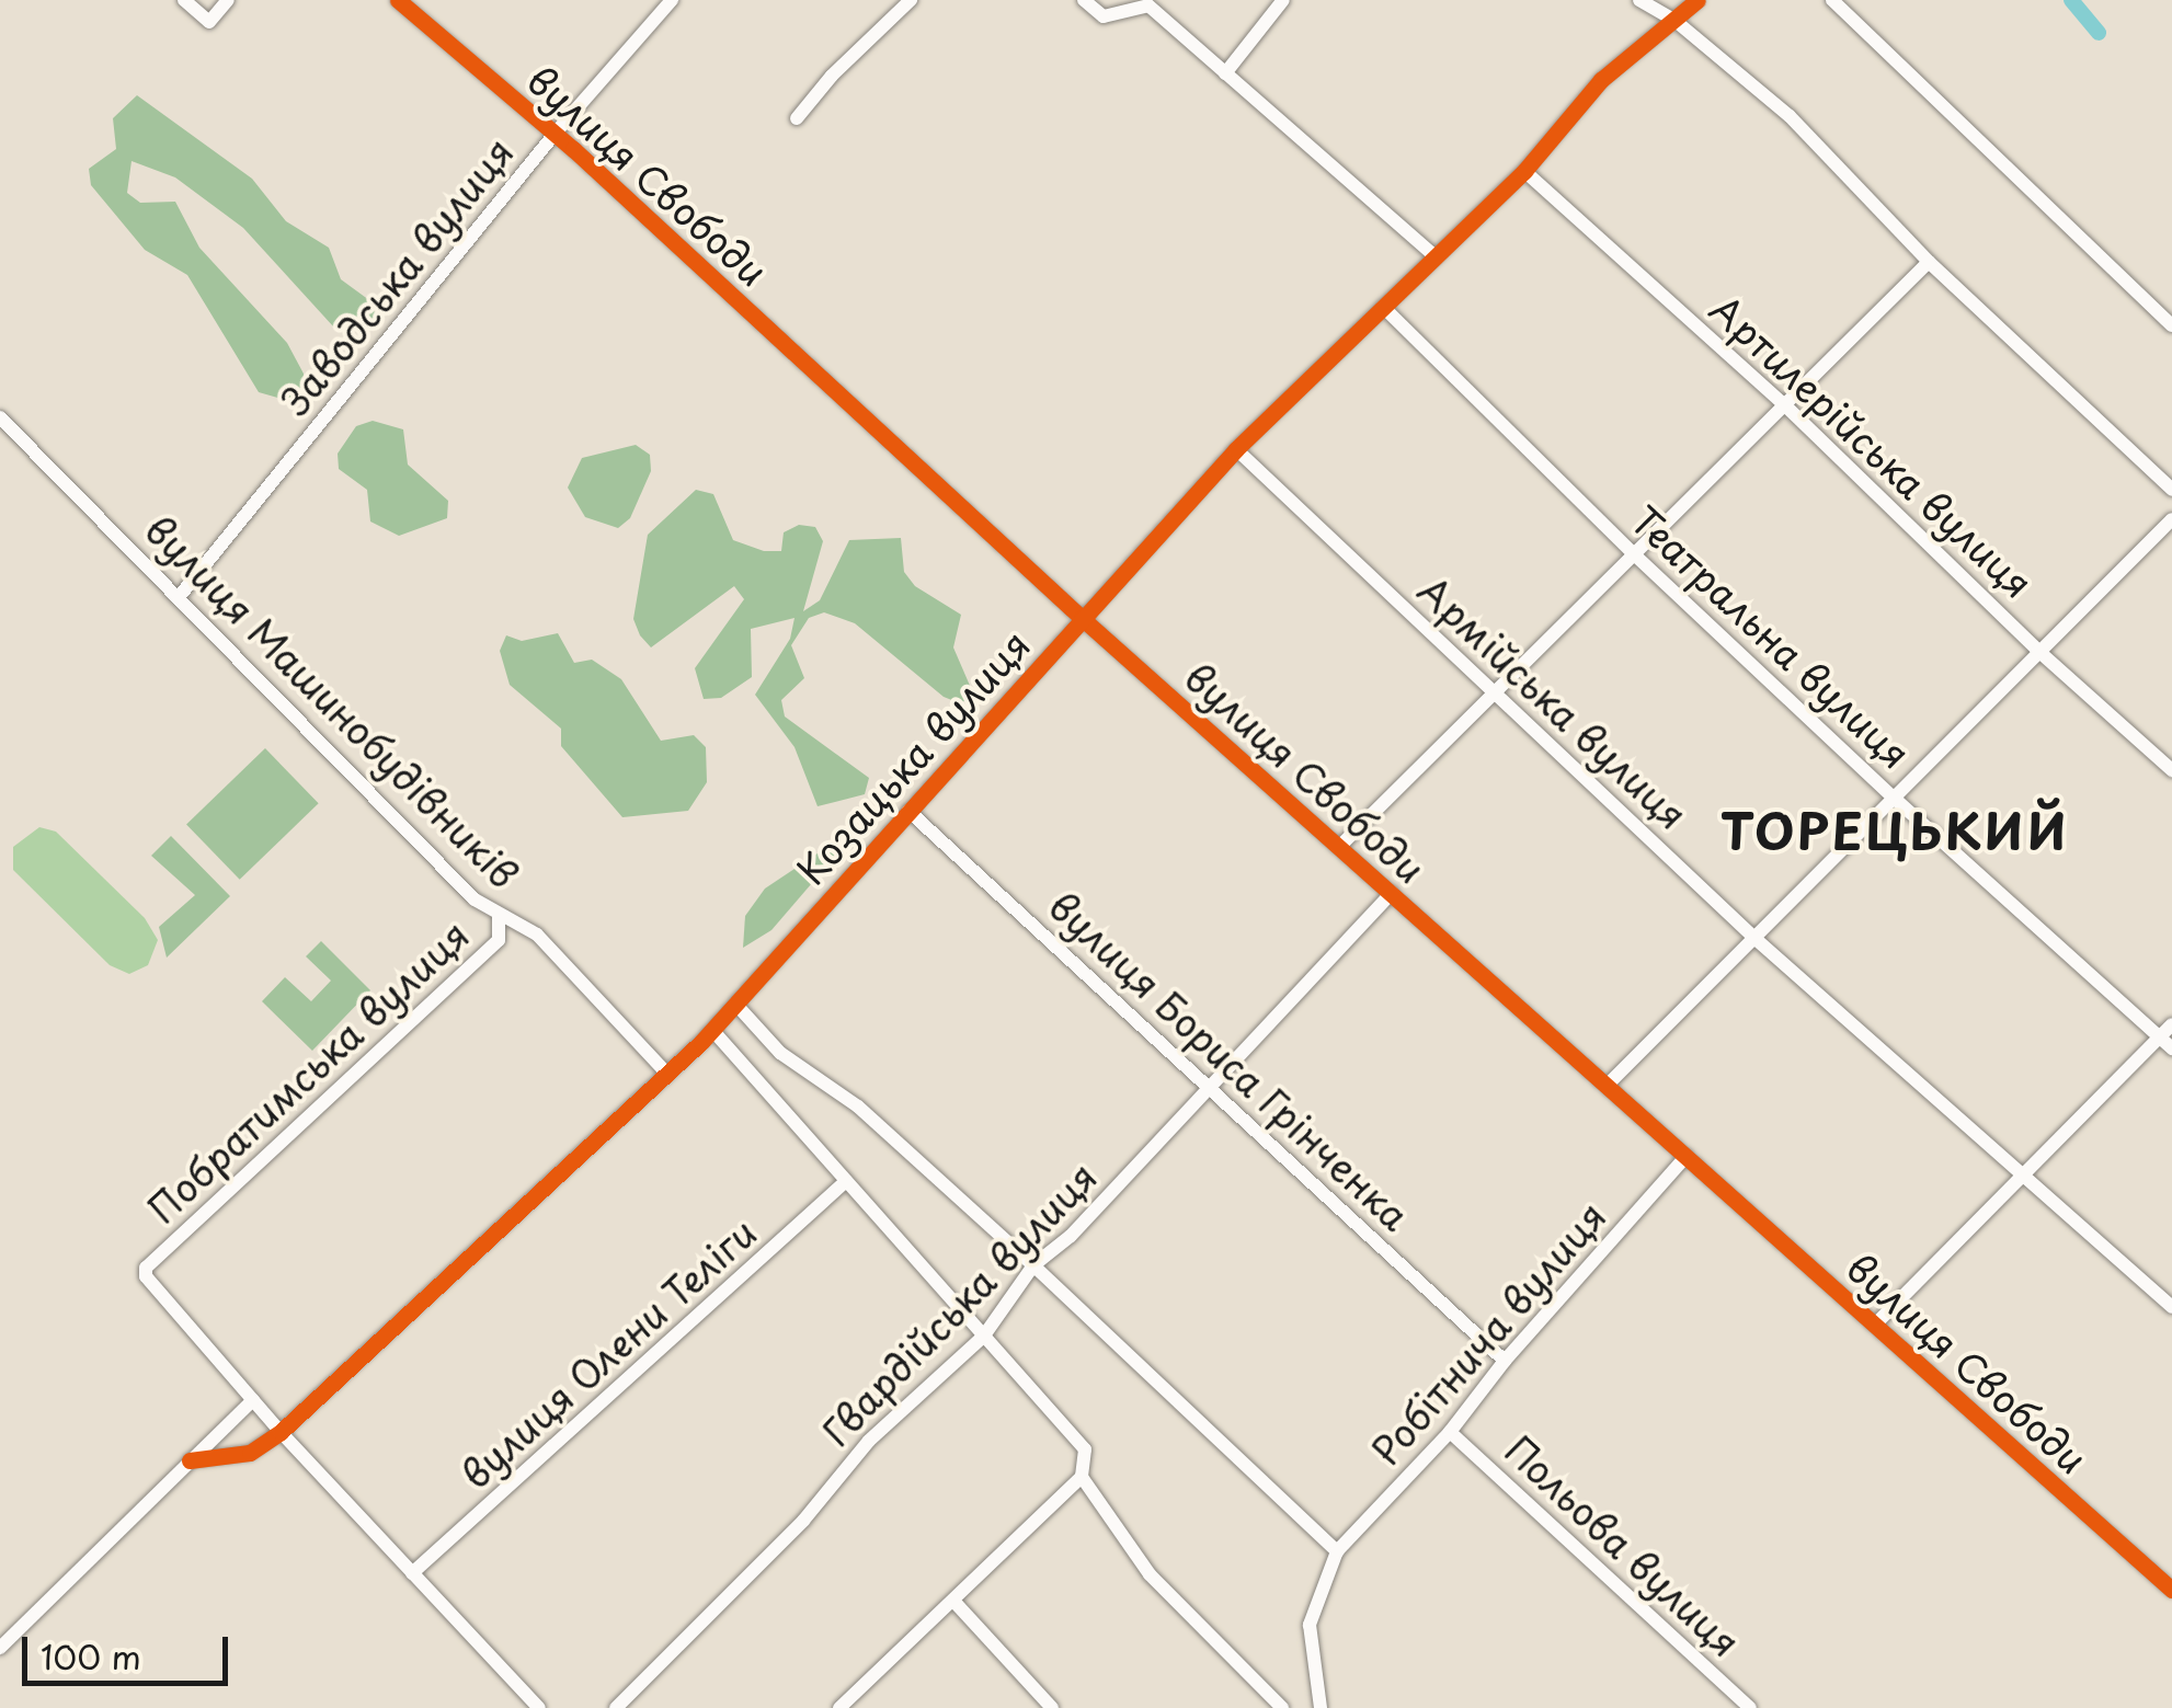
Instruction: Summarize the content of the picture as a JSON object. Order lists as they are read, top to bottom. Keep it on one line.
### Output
{"streets":{"street":["вулиця Свободи","Заводська вулиця","Артилерійська вулиця","Театральна вулиця","вулиця Машинобудівників","Армійська вулиця","Козацька вулиця","вулиця Бориса Грінченка","Побратимська вулиця","Гвардійська вулиця","Робітнича вулиця","вулиця Олени Теліги","Польова вулиця"]},"crossings":[["вулиця Свободи","Заводська вулиця"],["вулиця Свободи","Козацька вулиця"],["вулиця Свободи","Гвардійська вулиця"],["вулиця Свободи","Робітнича вулиця"],["Заводська вулиця","вулиця Машинобудівників"],["Артилерійська вулиця","Козацька вулиця"],["Театральна вулиця","Козацька вулиця"],["вулиця Машинобудівників","Козацька вулиця"],["вулиця Машинобудівників","Побратимська вулиця"],["Армійська вулиця","Козацька вулиця"],["Козацька вулиця","вулиця Бориса Грінченка"],["вулиця Бориса Грінченка","Гвардійська вулиця"],["вулиця Бориса Грінченка","Робітнича вулиця"],["Робітнича вулиця","Польова вулиця"]],"districts":["ТОРЕЦЬКИЙ"],"scale_bar":"100 m"}
